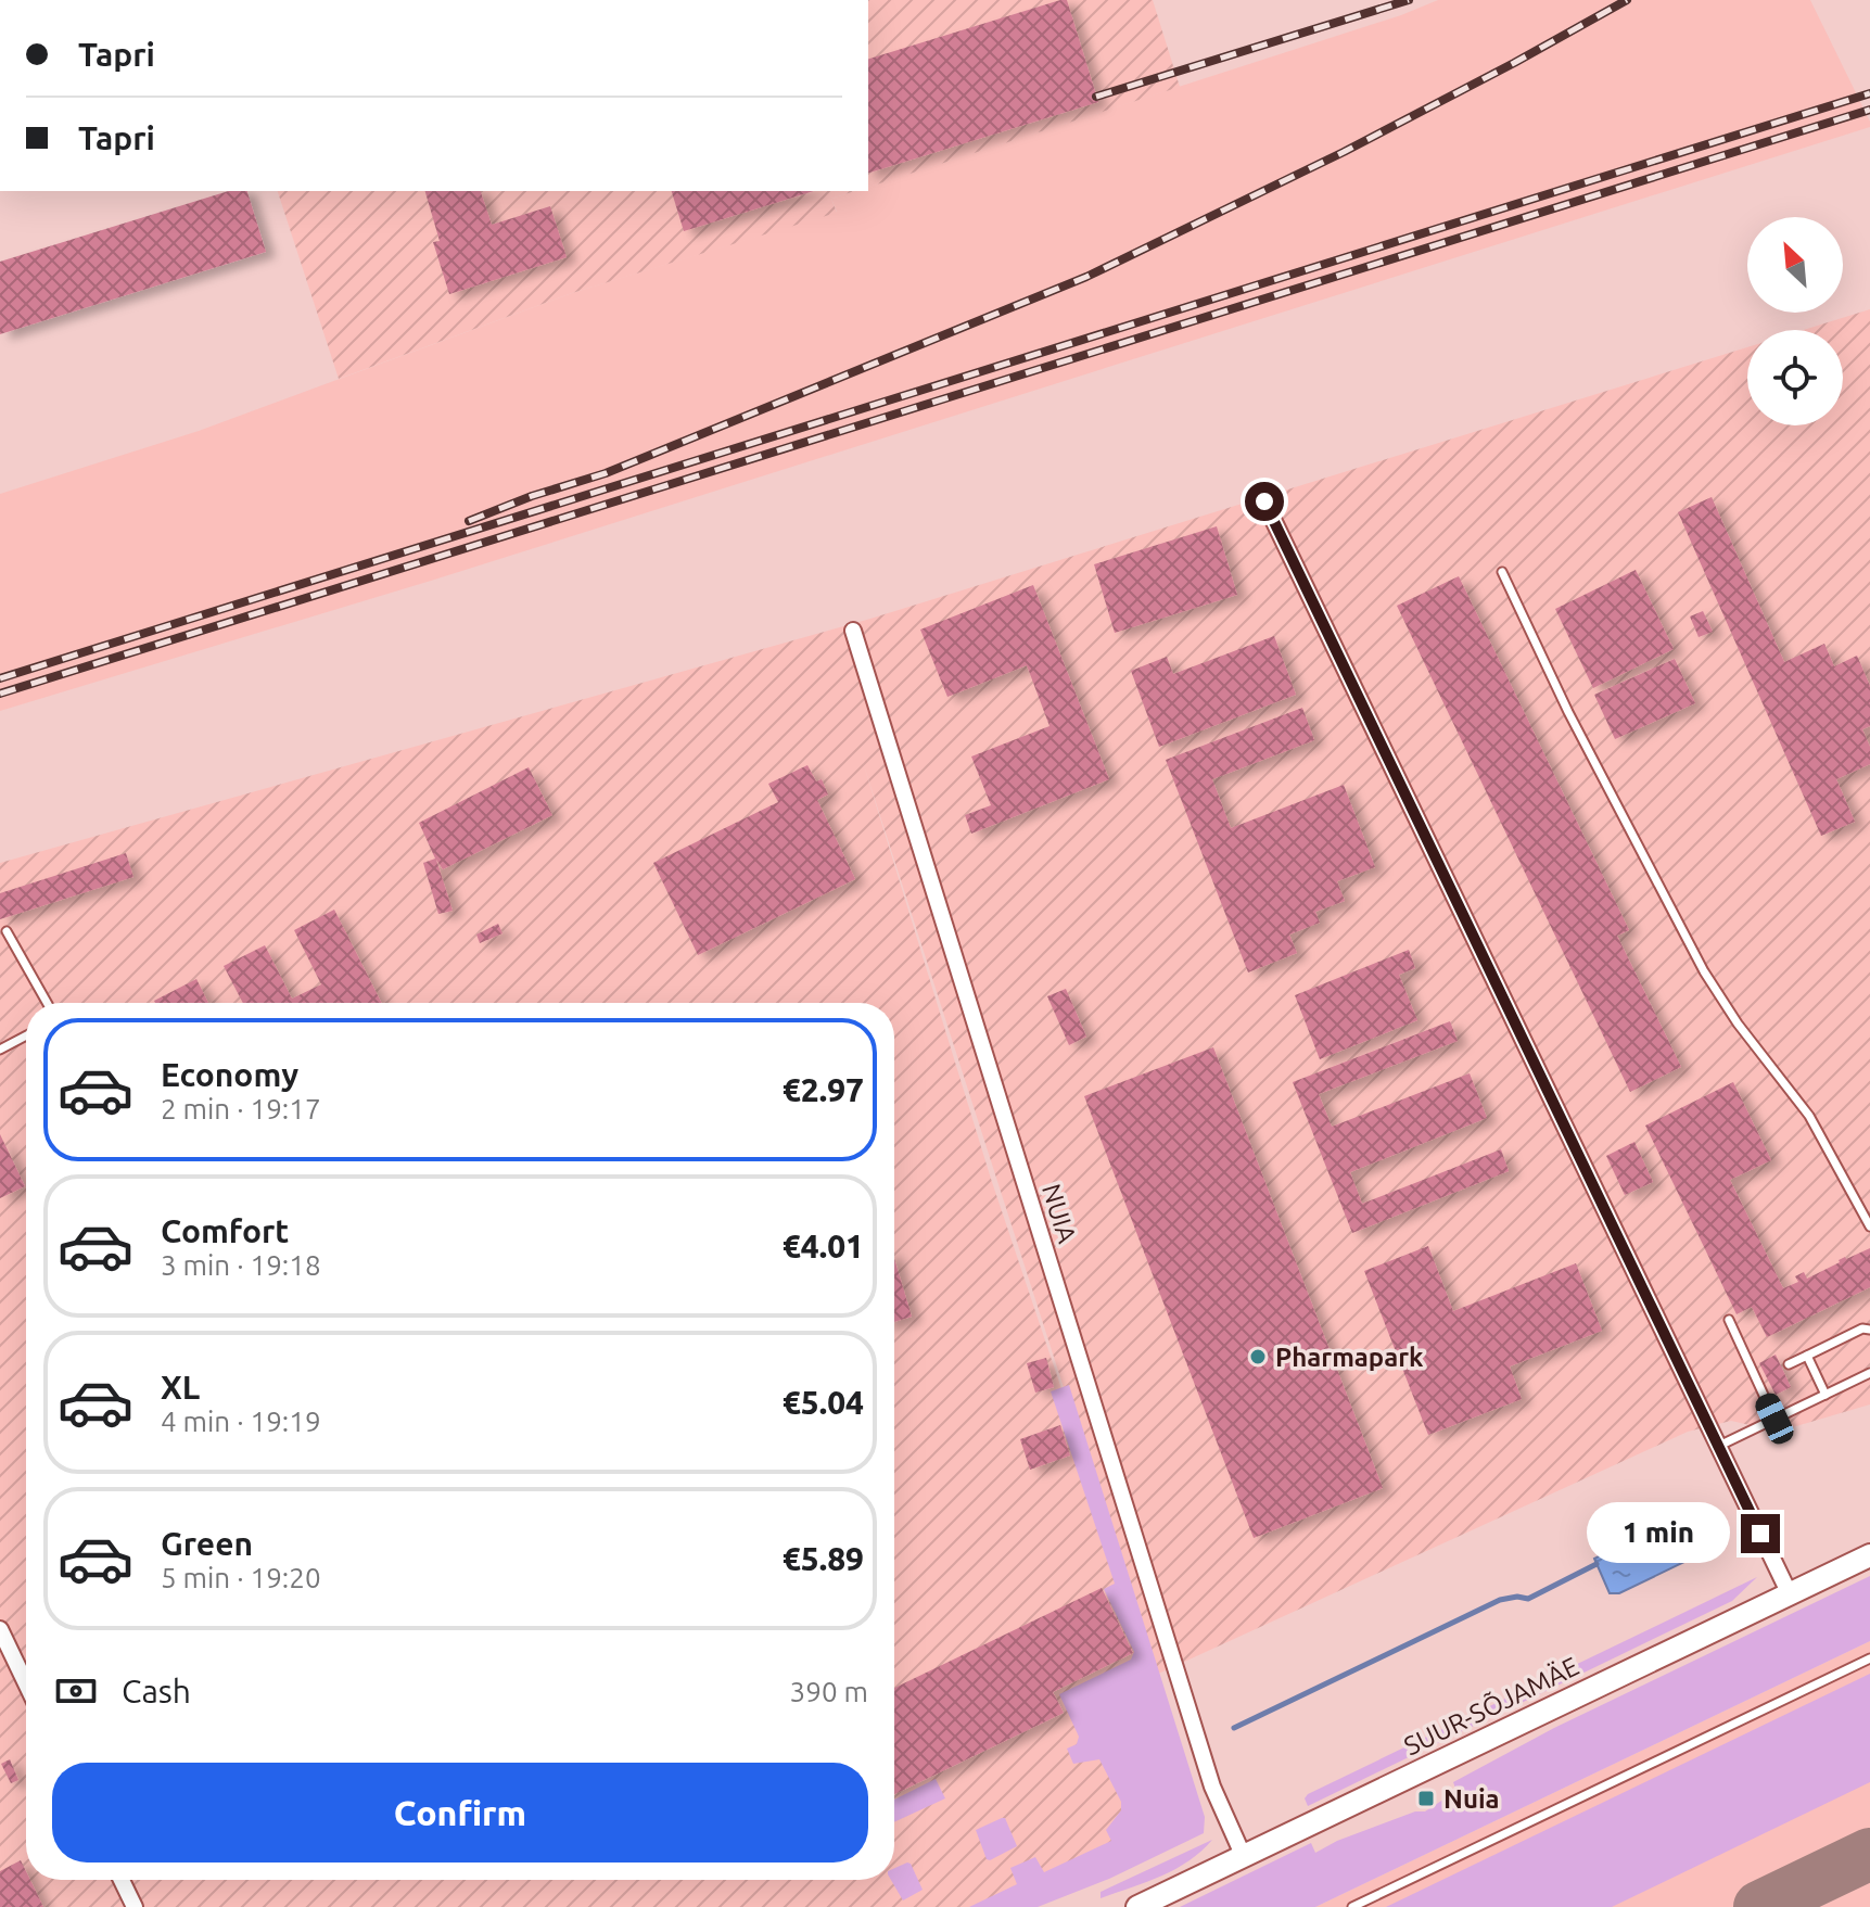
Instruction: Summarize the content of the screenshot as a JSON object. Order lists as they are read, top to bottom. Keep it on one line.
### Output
{"streets":{"main road":["SUUR-SÕJAMÄE"],"street":["NUIA"]},"crossings":[["NUIA","SUUR-SÕJAMÄE"]],"places":{"other":["Pharmapark"],"transit":["Nuia"]},"north":"top left","page":{"banner":["Tapri","Tapri"],"list":[{"name":"Economy","note":"2 min · 19:17","value":"€2.97"},{"name":"Comfort","note":"3 min · 19:18","value":"€4.01"},{"name":"XL","note":"4 min · 19:19","value":"€5.04"},{"name":"Green","note":"5 min · 19:20","value":"€5.89"}],"bubble":"1 min","pay":["Cash","390 m"],"buttons":"Confirm"}}
